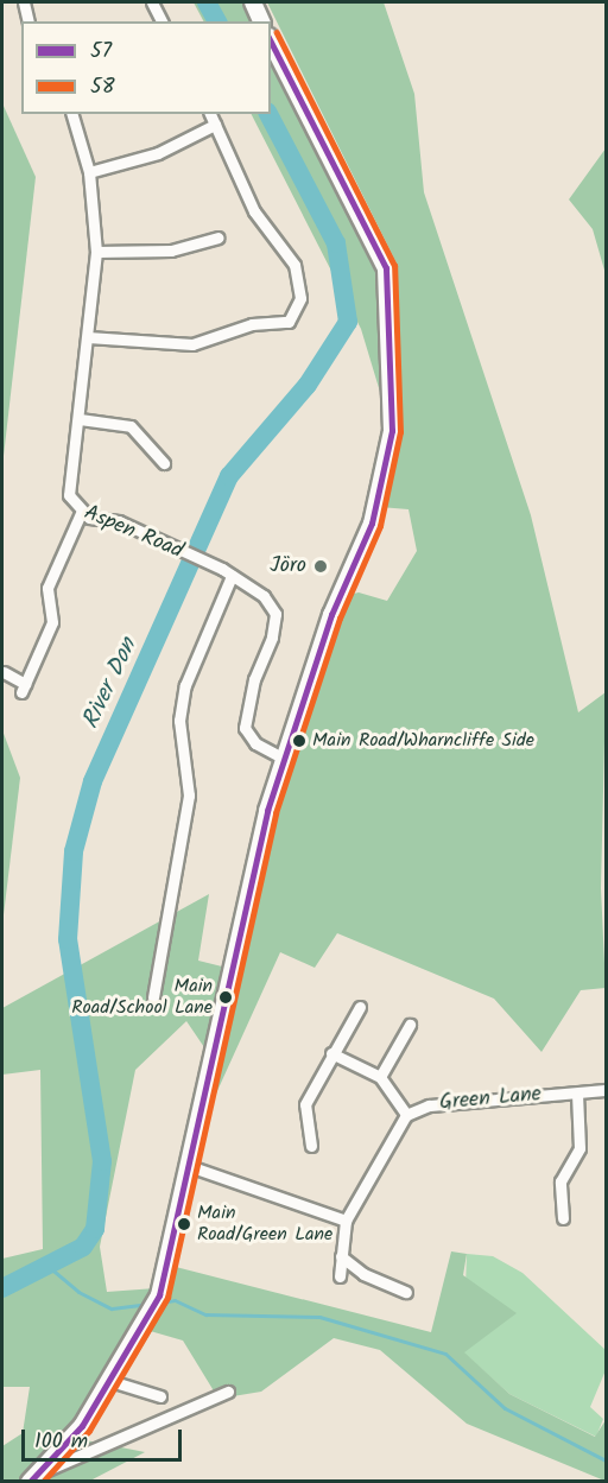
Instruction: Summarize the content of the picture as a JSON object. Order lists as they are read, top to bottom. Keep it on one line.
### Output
{"streets":{"street":["Aspen Road","Green Lane"]},"water":["River Don"],"places":["Jöro","Main Road/Wharncliffe Side","Main Road/School Lane","Main Road/Green Lane"],"lines":["transit line 58","transit line 57"],"legend":["57","58"],"scale_bar":"100 m"}
